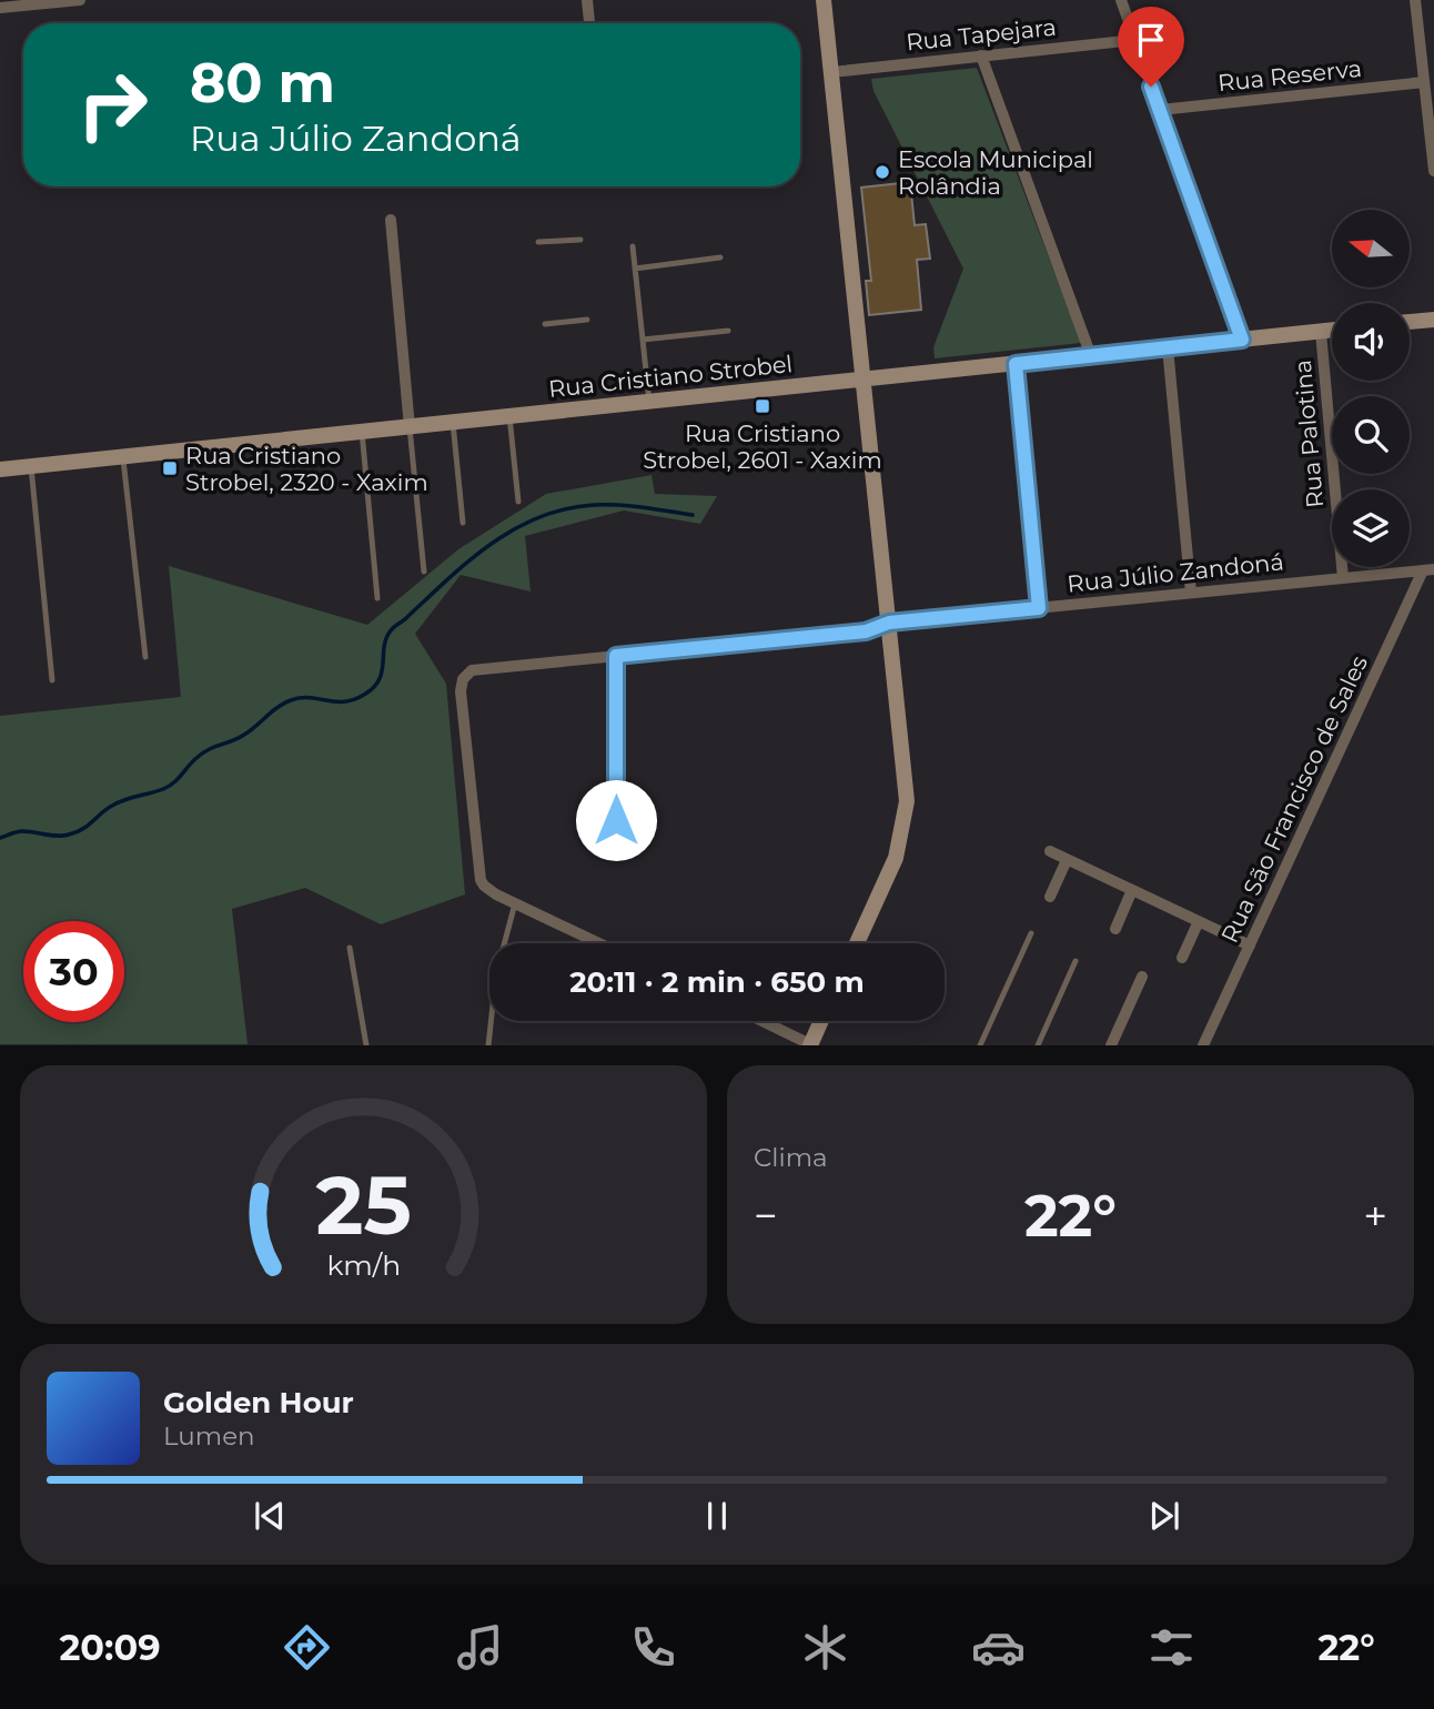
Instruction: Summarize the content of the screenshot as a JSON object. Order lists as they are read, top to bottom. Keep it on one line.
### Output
{"streets":{"main road":["Rua Cristiano Strobel"],"street":["Rua Tapejara","Rua Reserva","Rua Palotina","Rua Júlio Zandoná","Rua São Francisco de Sales"]},"crossings":[["Rua Cristiano Strobel","Rua Palotina"],["Rua Palotina","Rua Júlio Zandoná"],["Rua Júlio Zandoná","Rua São Francisco de Sales"]],"places":{"other":["Escola Municipal Rolândia"],"transit":["Rua Cristiano Strobel, 2601 - Xaxim","Rua Cristiano Strobel, 2320 - Xaxim"]},"north":"left","page":{"turn":["80 m","Rua Júlio Zandoná"],"limit":"30","trip":"20:11 · 2 min · 650 m","tile":"Clima","heat":["−","22°","+"],"song":["Golden Hour","Lumen"],"tabs":["20:09","22°"],"gauge":["25","km/h"]}}
